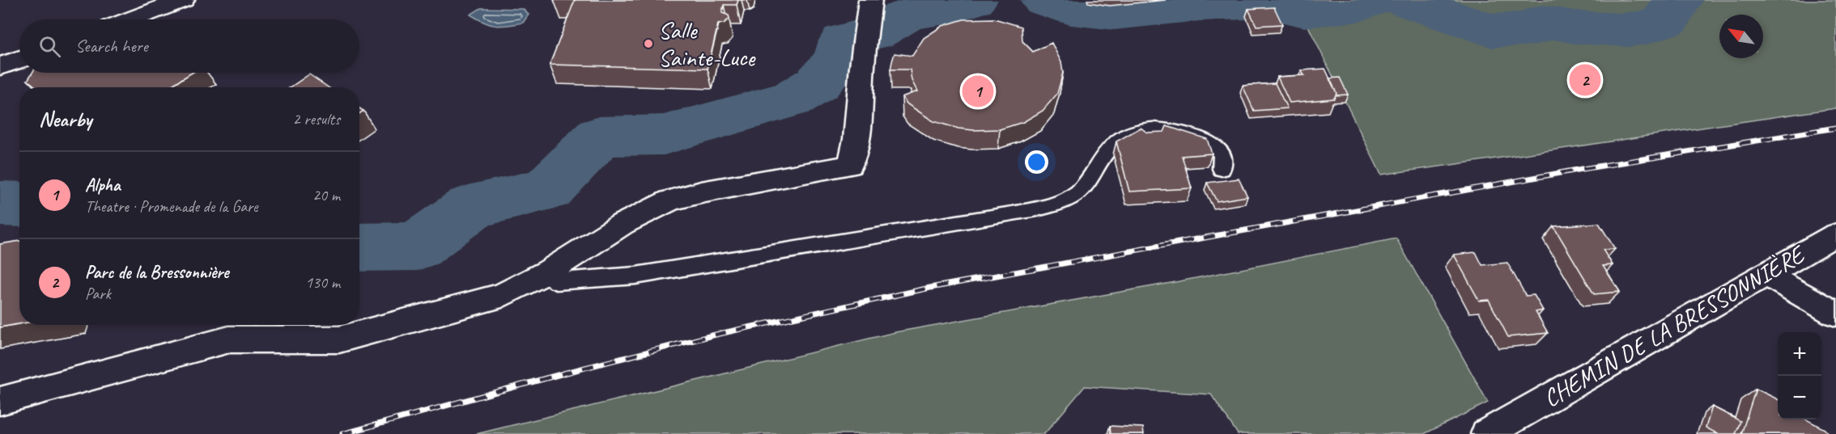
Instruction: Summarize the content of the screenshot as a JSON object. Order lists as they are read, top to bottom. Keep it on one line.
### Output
{"streets":{"street":["CHEMIN DE LA BRESSONNIÈRE"]},"places":["Salle Sainte-Luce"],"north":"top left","page":{"search":"Search here","pins":["2","1"],"heading":["Nearby","2 results"],"list":[{"mark":"1","name":"Alpha","note":"Theatre · Promenade de la Gare","value":"20 m"},{"mark":"2","name":"Parc de la Bressonnière","note":"Park","value":"130 m"}],"map_buttons":["+","−"]}}
